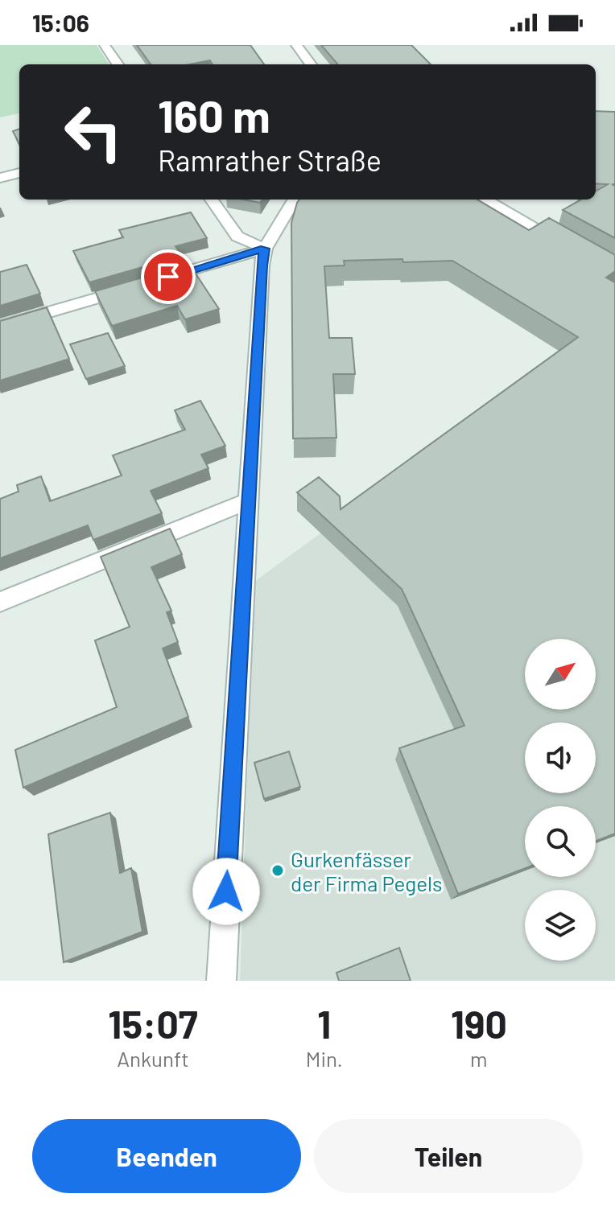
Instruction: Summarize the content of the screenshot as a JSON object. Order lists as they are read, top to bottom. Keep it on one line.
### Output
{"places":["Gurkenfässer der Firma Pegels"],"north":"top right","page":{"status":"15:06","turn":["160 m","Ramrather Straße"],"eta":["15:07","Ankunft","1","Min.","190","m"],"buttons":["Beenden","Teilen"]}}
